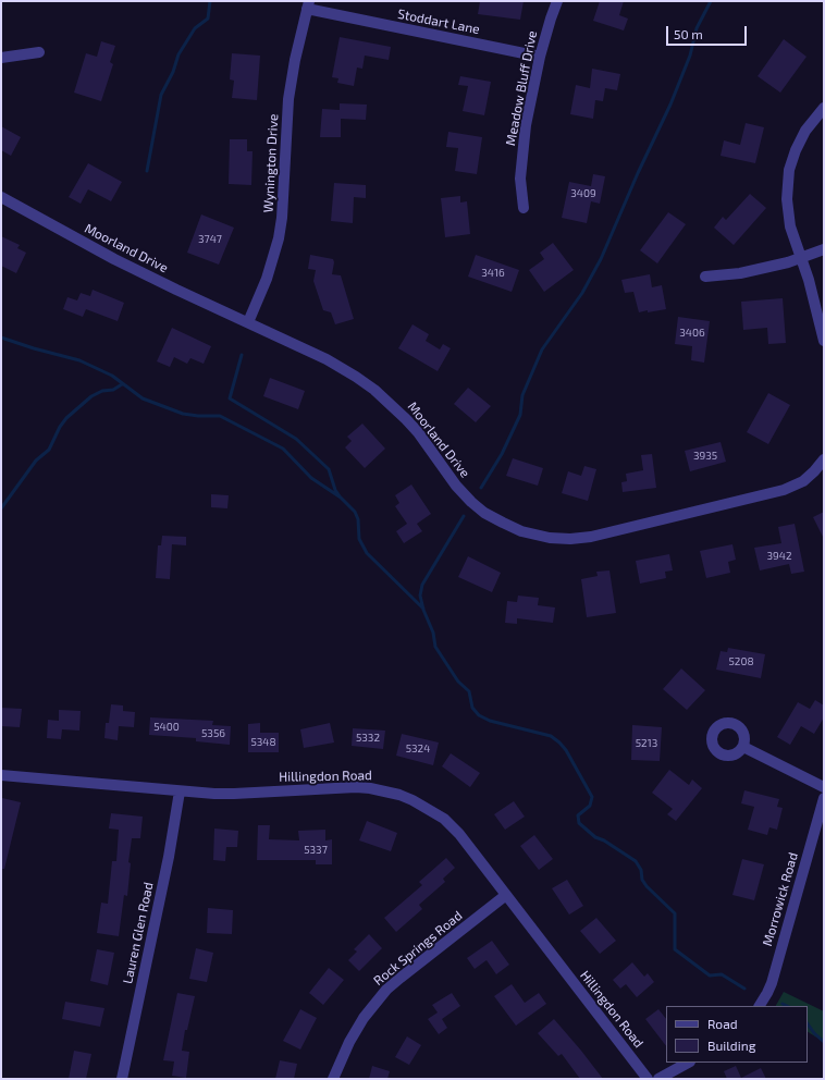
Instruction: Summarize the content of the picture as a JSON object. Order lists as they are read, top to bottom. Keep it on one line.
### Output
{"streets":{"street":["Stoddart Lane","Meadow Bluff Drive","Wynington Drive","Moorland Drive","Hillingdon Road","Morrowick Road","Lauren Glen Road","Rock Springs Road"]},"crossings":[["Stoddart Lane","Meadow Bluff Drive"],["Stoddart Lane","Wynington Drive"],["Wynington Drive","Moorland Drive"],["Hillingdon Road","Lauren Glen Road"],["Hillingdon Road","Rock Springs Road"]],"house_numbers":["3409","3747","3416","3406","3935","3942","5208","5400","5356","5332","5348","5213","5324","5337"],"legend":["Road","Building"],"scale_bar":"50 m"}
